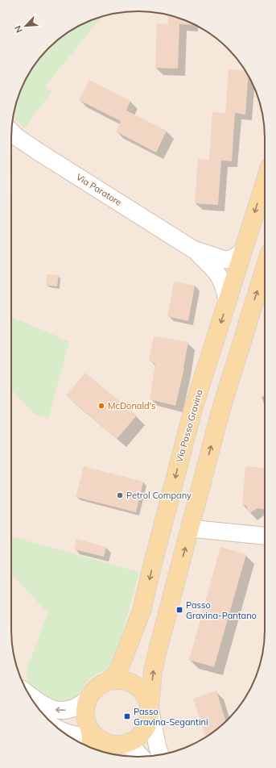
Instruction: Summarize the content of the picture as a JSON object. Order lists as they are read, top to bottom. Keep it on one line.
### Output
{"streets":{"main road":["Via Passo Gravina"],"street":["Via Paratore"]},"crossings":[["Via Paratore","Via Passo Gravina"]],"places":{"other":["McDonald's","Petrol Company"],"transit":["Passo Gravina-Pantano","Passo Gravina-Segantini"]},"north":"bottom left"}
